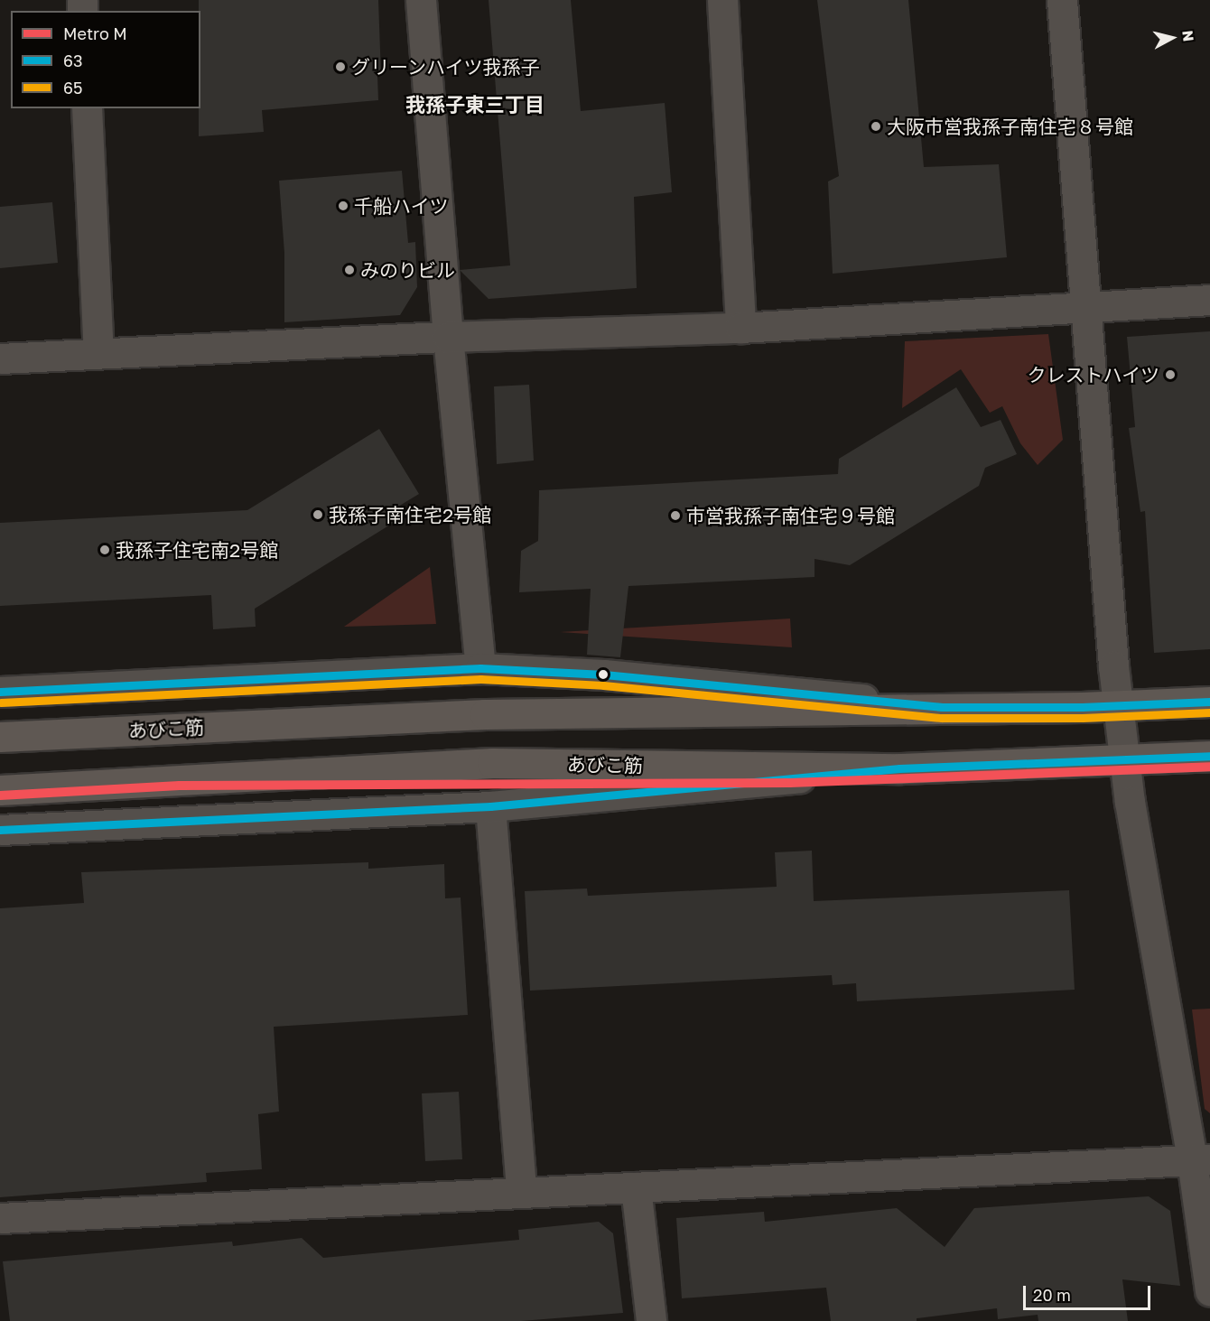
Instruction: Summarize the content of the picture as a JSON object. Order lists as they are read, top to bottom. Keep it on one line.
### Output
{"streets":{"main road":["あびこ筋"]},"districts":["我孫子東三丁目"],"places":["グリーンハイツ我孫子","大阪市営我孫子南住宅８号館","千船ハイツ","みのりビル","クレストハイツ","我孫子南住宅2号館","市営我孫子南住宅９号館","我孫子住宅南2号館"],"lines":["transit line 63","transit line 65","metro line M"],"legend":["Metro M","63","65"],"scale_bar":"20 m","north":"right"}
